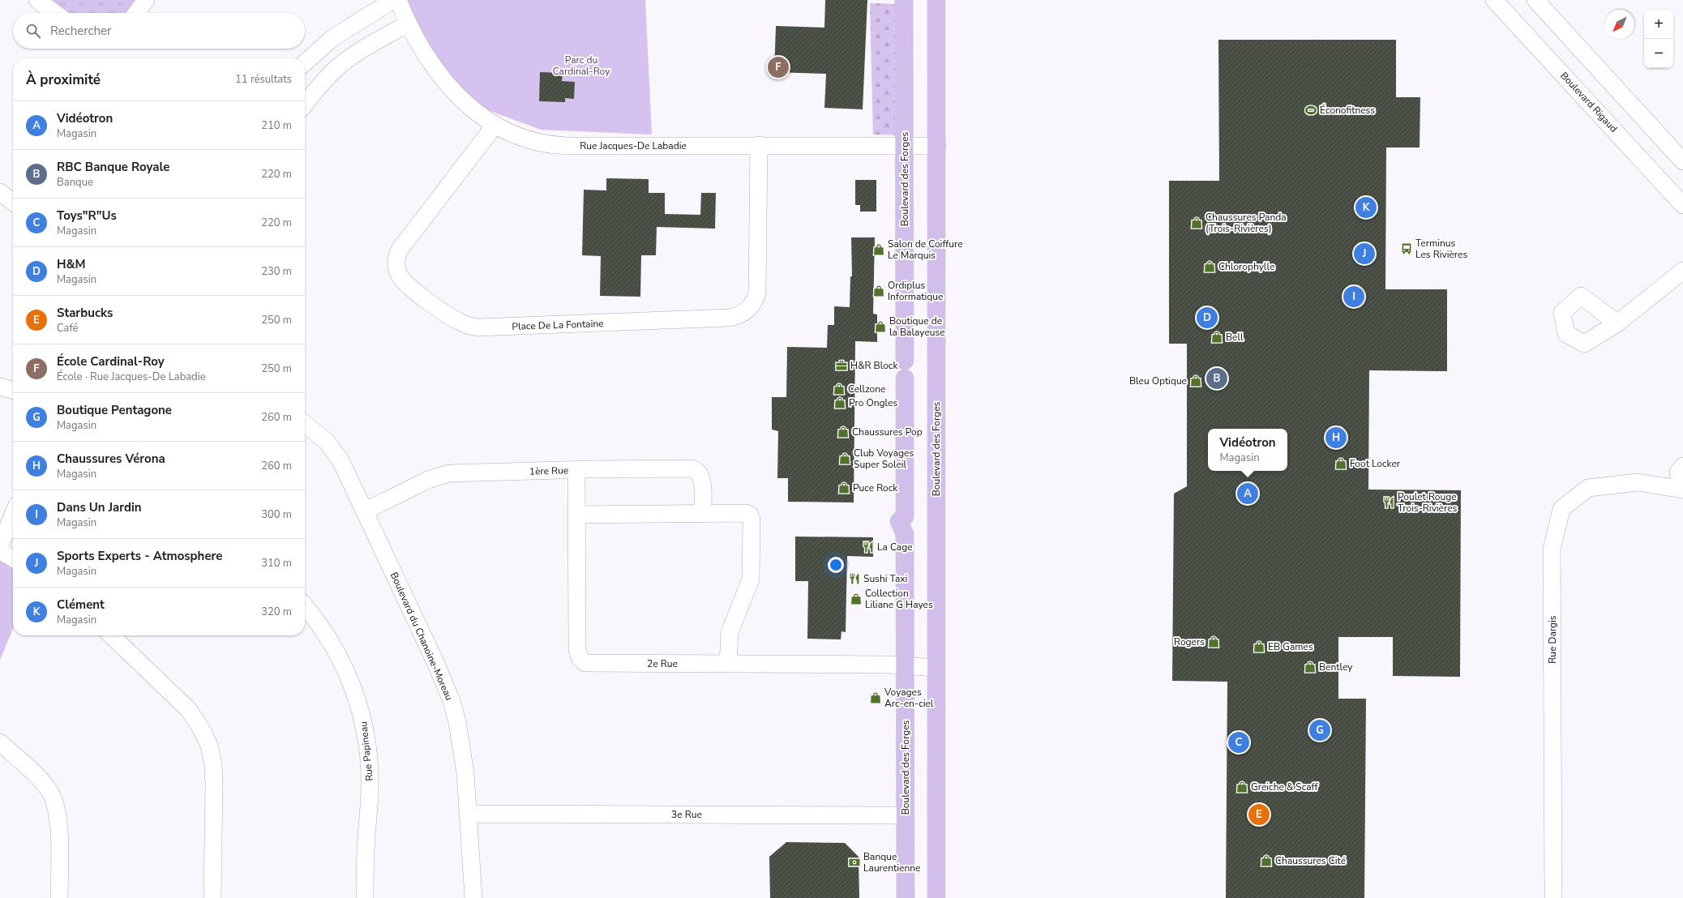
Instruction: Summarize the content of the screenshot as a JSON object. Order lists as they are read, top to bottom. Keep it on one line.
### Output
{"streets":{"main road":["Boulevard des Forges"],"street":["Boulevard Rigaud","Rue Jacques-De Labadie","Place De La Fontaine","1ère Rue","Boulevard du Chanoine-Moreau","Rue Dargis","2e Rue","Rue Papineau","3e Rue"]},"crossings":[["Rue Jacques-De Labadie","Boulevard des Forges"],["Rue Jacques-De Labadie","Place De La Fontaine"],["Boulevard des Forges","2e Rue"],["Boulevard des Forges","3e Rue"],["1ère Rue","Boulevard du Chanoine-Moreau"],["1ère Rue","2e Rue"],["Boulevard du Chanoine-Moreau","3e Rue"]],"parks":["Parc du Cardinal-Roy"],"places":{"sports":["Éconofitness"],"shop":["Chaussures Panda (Trois-Rivières)","Salon de Coiffure Le Marquis","Chlorophylle","Ordiplus Informatique","Boutique de la Balayeuse","Bell","Bleu Optique","Cellzone","Pro Ongles","Chaussures Pop","Club Voyages Super Soleil","Foot Locker","Puce Rock","Collection Liliane G Hayes","Rogers","EB Games","Bentley","Voyages Arc-en-ciel","Greiche & Scaff","Chaussures Cité"],"bus stop":["Terminus Les Rivières"],"office":["H&R Block"],"restaurant":["Poulet Rouge Trois-Rivières","La Cage","Sushi Taxi"],"bank":["Banque Laurentienne"]},"north":"bottom left","page":{"map_buttons":["+","−"],"search":"Rechercher","pins":["F","K","J","I","D","B","H","A","G","C","E"],"heading":["À proximité","11 résultats"],"list":[{"mark":"A","name":"Vidéotron","note":"Magasin","value":"210 m"},{"mark":"B","name":"RBC Banque Royale","note":"Banque","value":"220 m"},{"mark":"C","name":"Toys\"R\"Us","note":"Magasin","value":"220 m"},{"mark":"D","name":"H&M","note":"Magasin","value":"230 m"},{"mark":"E","name":"Starbucks","note":"Café","value":"250 m"},{"mark":"F","name":"École Cardinal-Roy","note":"École · Rue Jacques-De Labadie","value":"250 m"},{"mark":"G","name":"Boutique Pentagone","note":"Magasin","value":"260 m"},{"mark":"H","name":"Chaussures Vérona","note":"Magasin","value":"260 m"},{"mark":"I","name":"Dans Un Jardin","note":"Magasin","value":"300 m"},{"mark":"J","name":"Sports Experts - Atmosphere","note":"Magasin","value":"310 m"},{"mark":"K","name":"Clément","note":"Magasin","value":"320 m"}],"popup":["Vidéotron","Magasin"]}}
